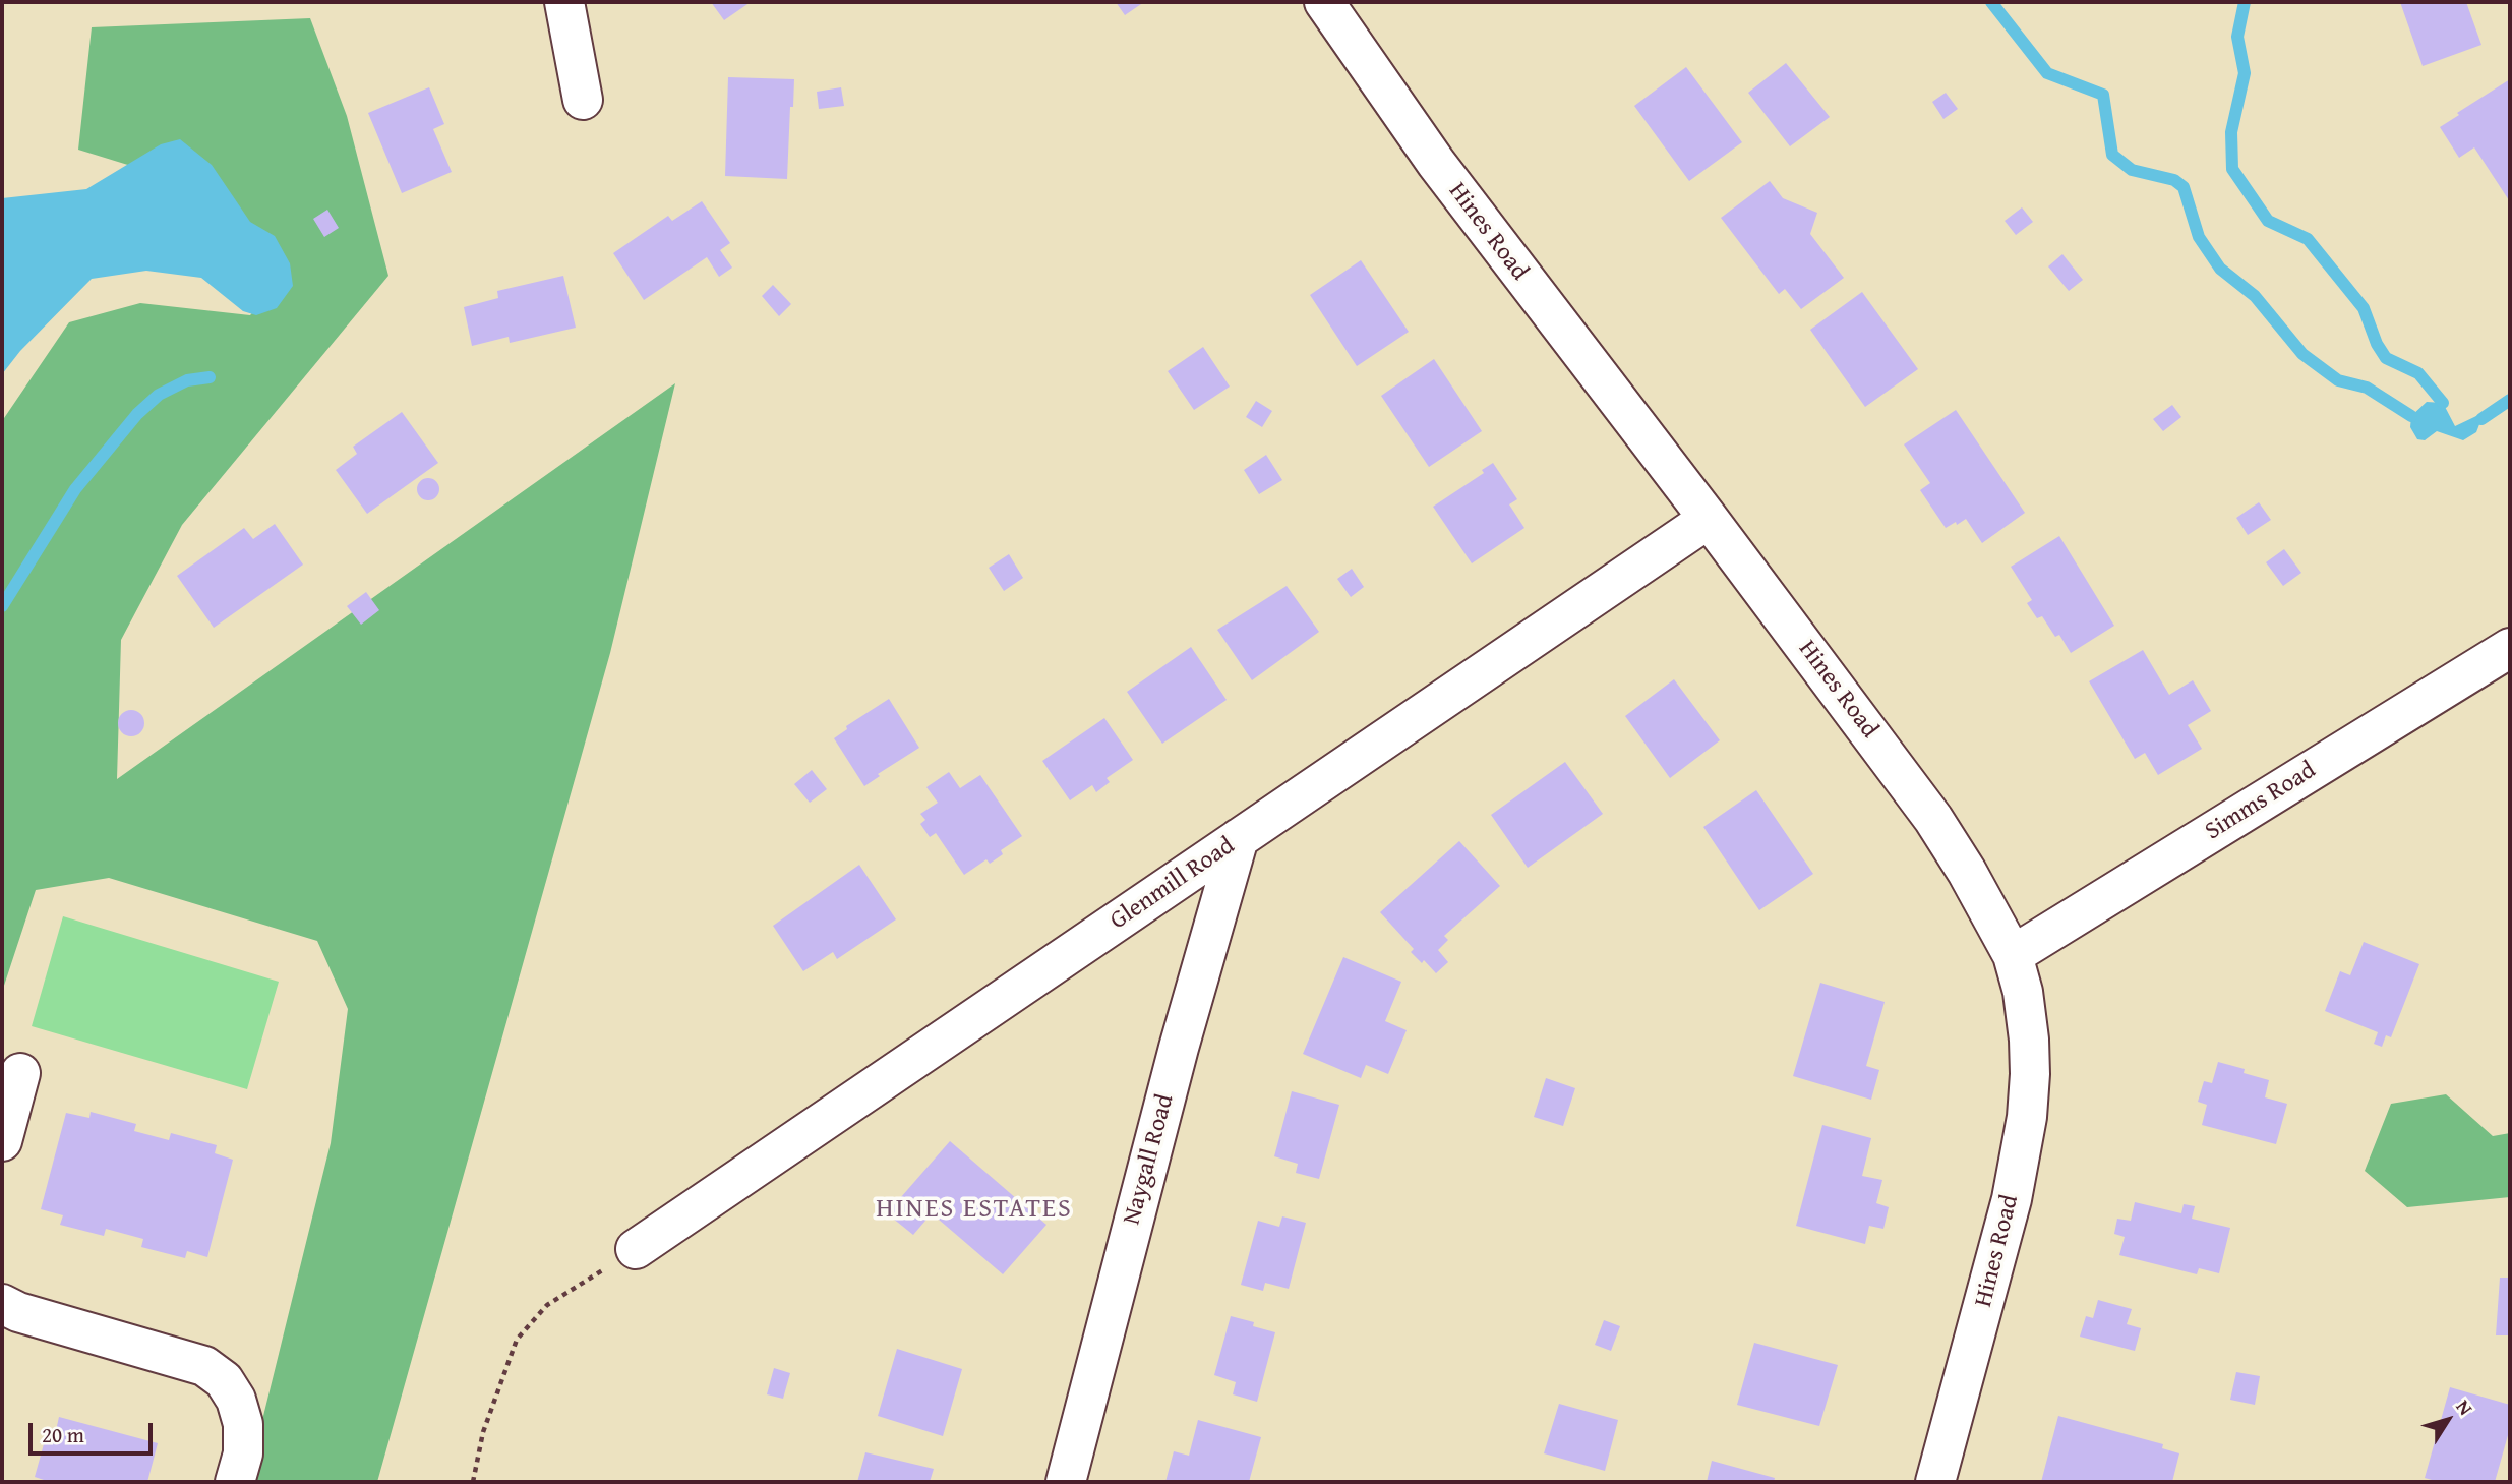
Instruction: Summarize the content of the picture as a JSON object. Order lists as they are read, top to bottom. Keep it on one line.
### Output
{"streets":{"street":["Hines Road","Simms Road","Glenmill Road","Naygall Road"]},"crossings":[["Hines Road","Simms Road"],["Hines Road","Glenmill Road"],["Glenmill Road","Naygall Road"]],"districts":["HINES ESTATES"],"scale_bar":"20 m","north":"top right"}
